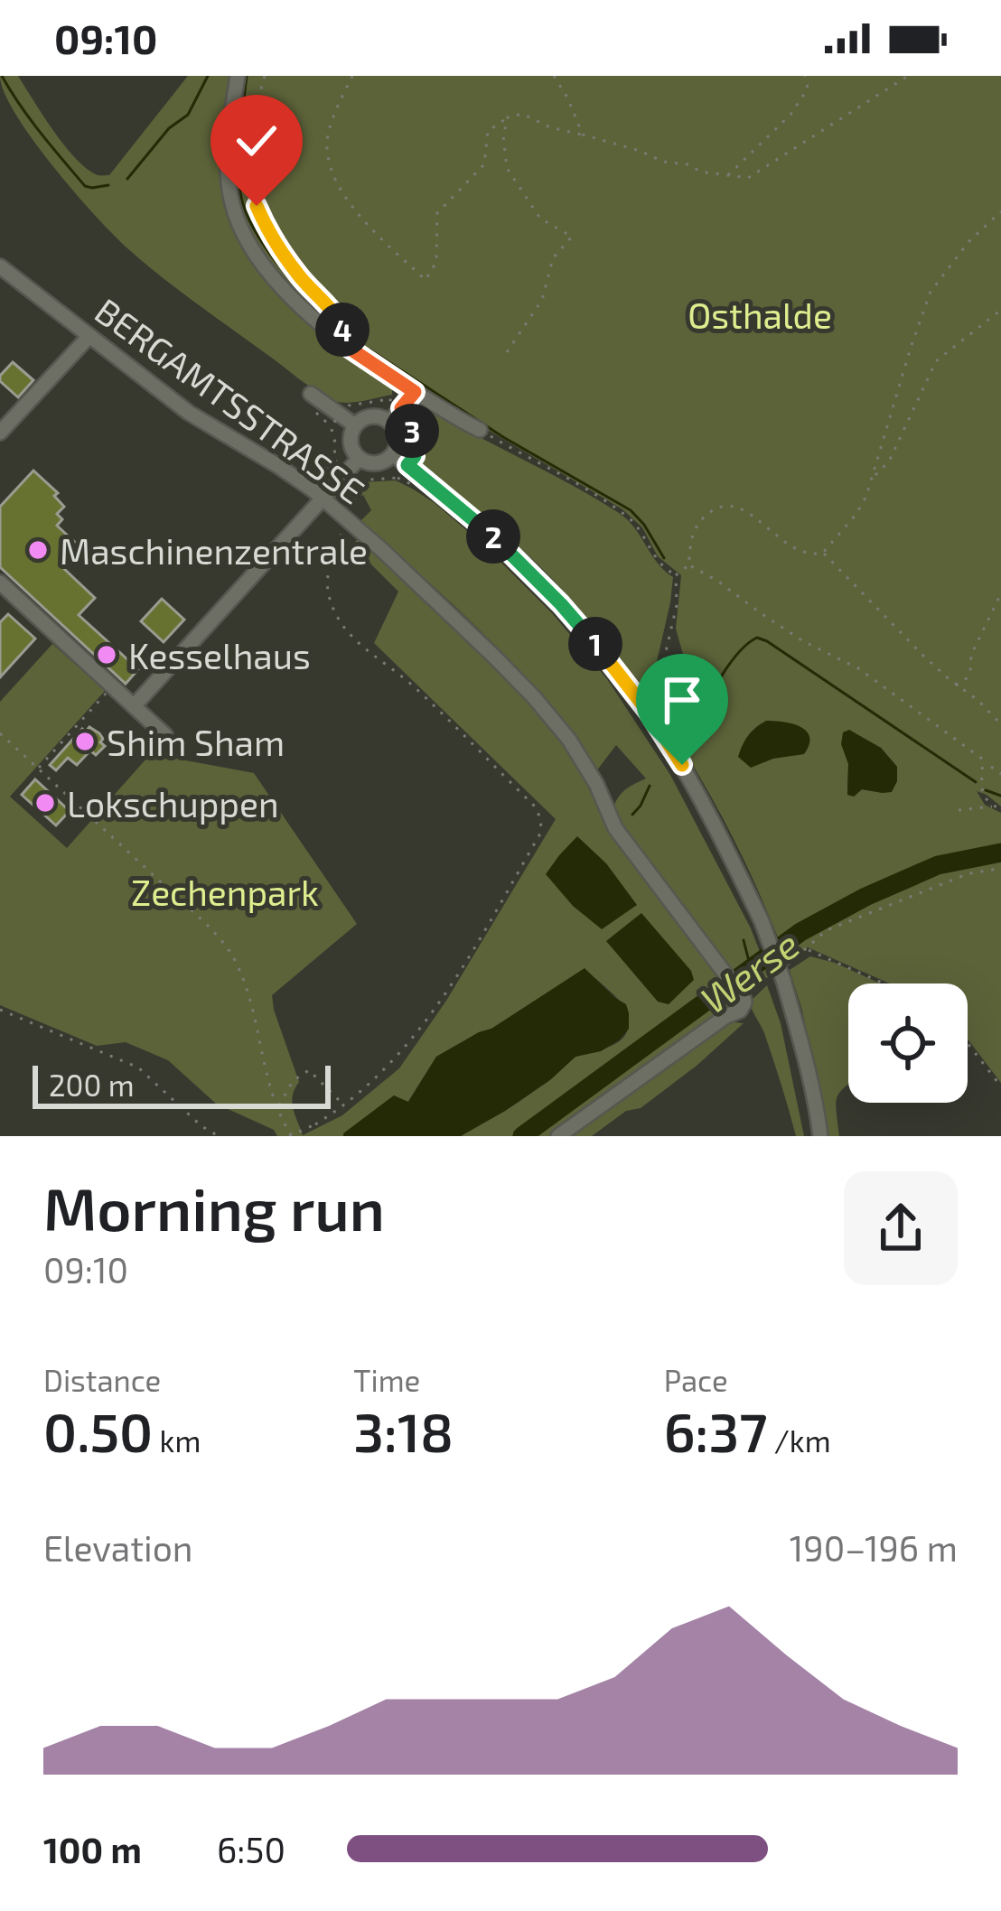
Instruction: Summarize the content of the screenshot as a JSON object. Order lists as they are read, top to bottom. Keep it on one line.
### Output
{"streets":{"street":["BERGAMTSSTRASSE"]},"water":["Werse"],"parks":["Osthalde","Zechenpark"],"places":["Maschinenzentrale","Kesselhaus","Shim Sham","Lokschuppen"],"scale_bar":"200 m","page":{"status":"09:10","pins":["4","3","2","1"],"scale":"200 m","heading":["Morning run","09:10"],"stats":[["Distance","0.50 km"],["Time","3:18"],["Pace","6:37 /km"]],"chart":["Elevation","190–196 m"],"list":[{"name":"100 m","note":"6:50"}]}}
